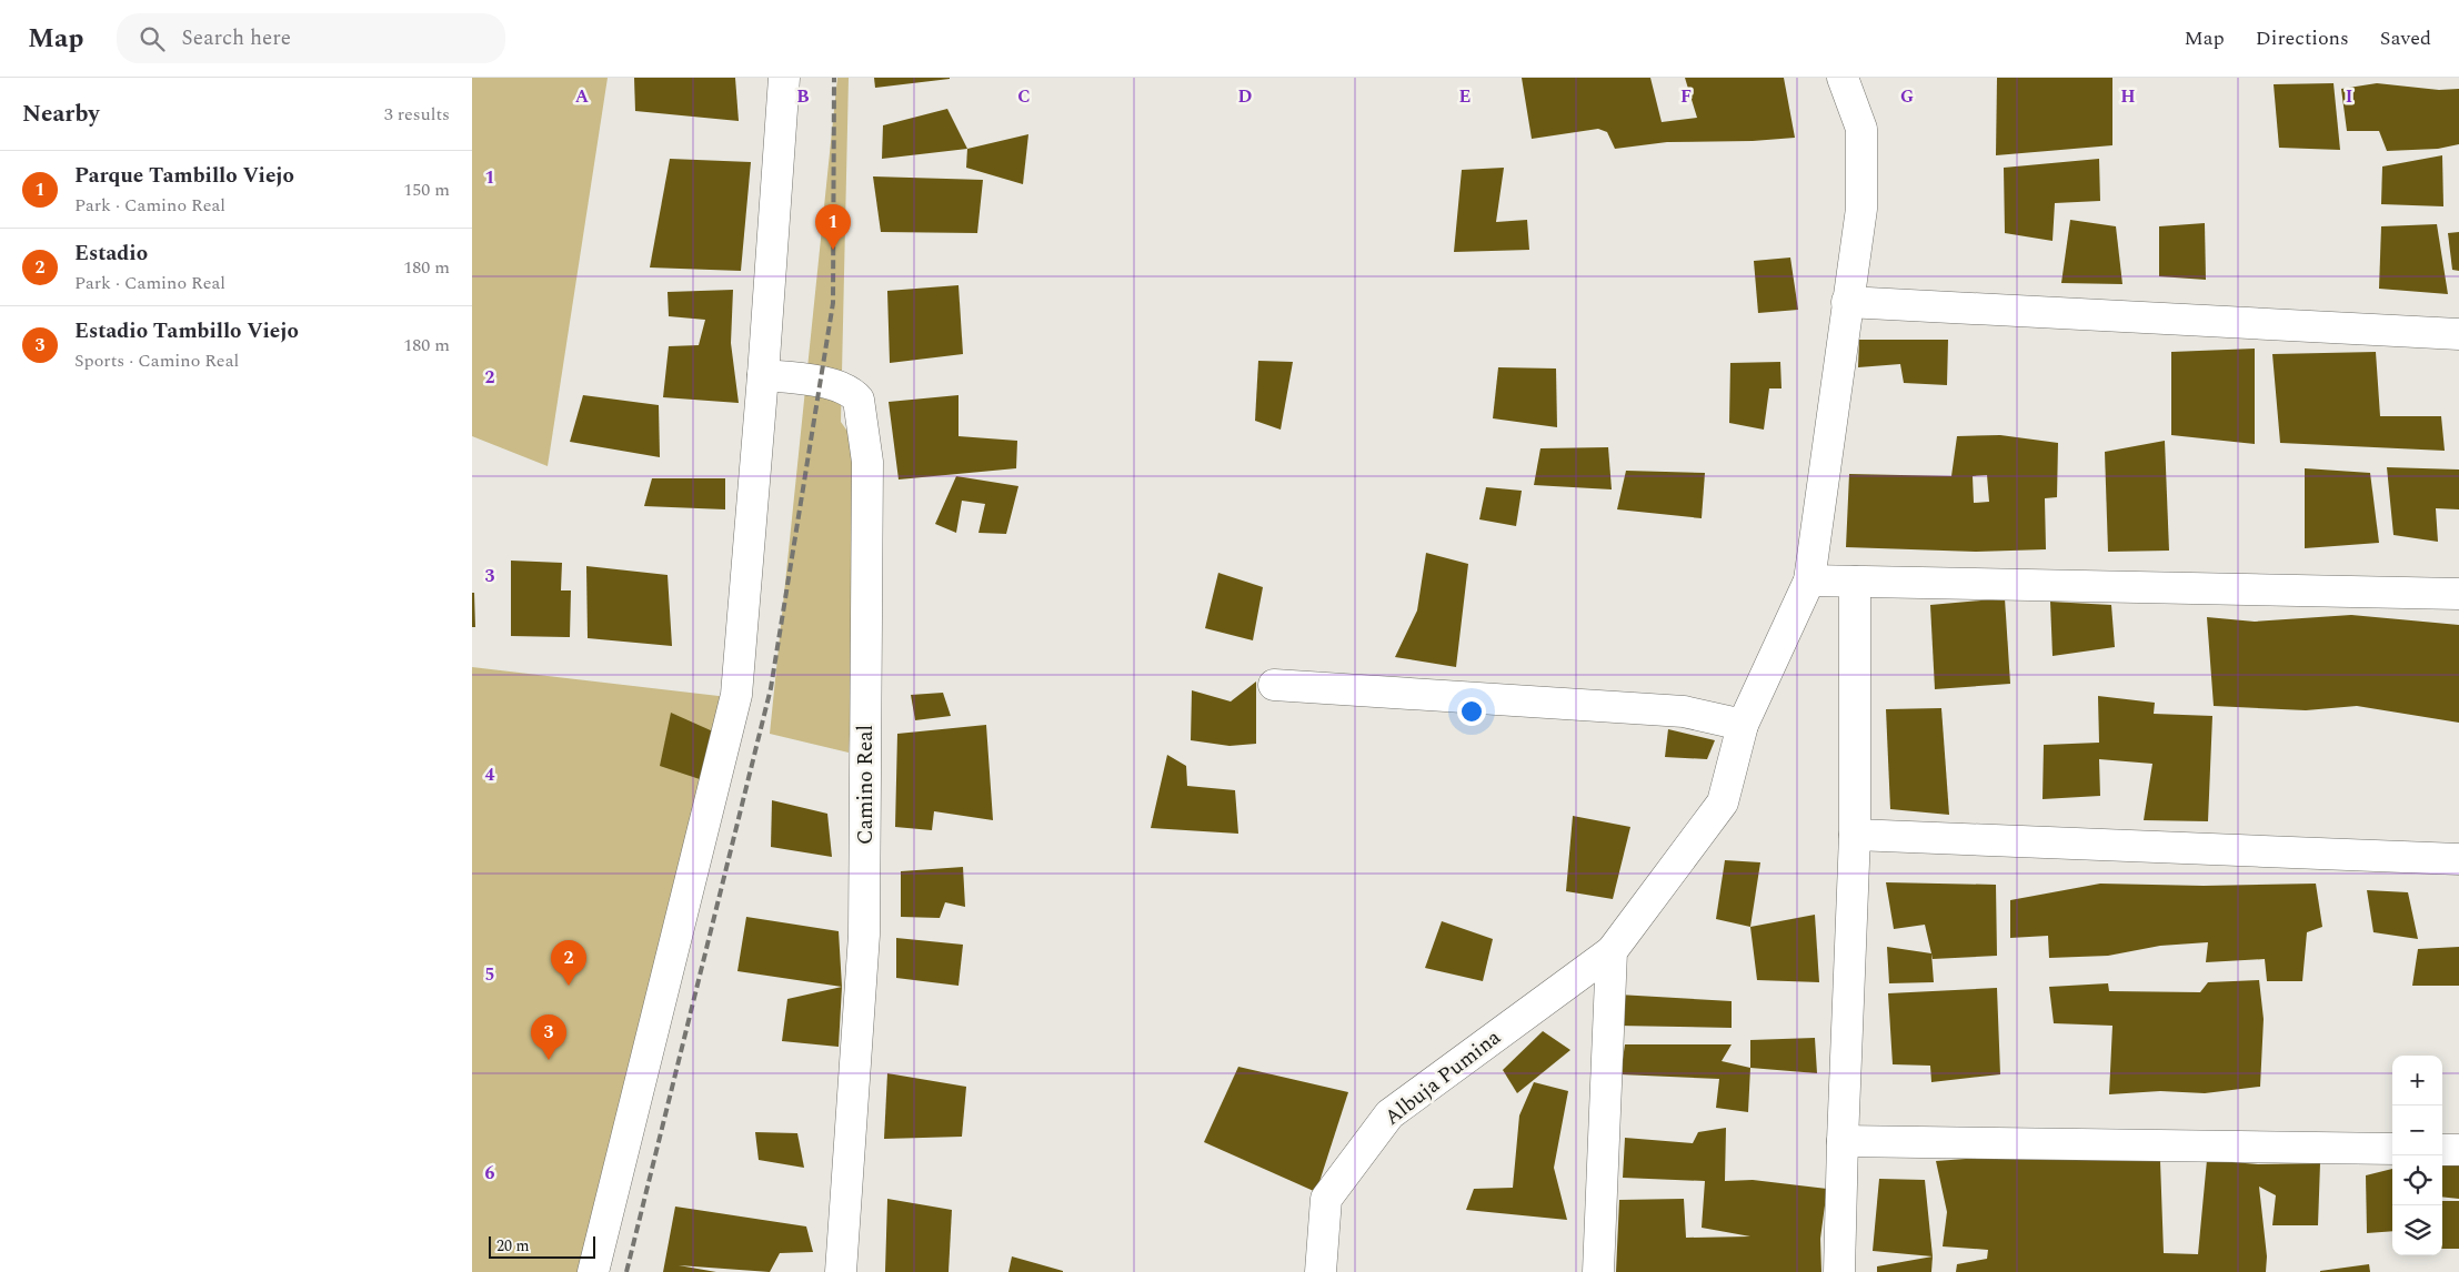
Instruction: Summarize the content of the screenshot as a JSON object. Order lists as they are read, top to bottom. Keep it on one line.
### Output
{"streets":{"street":["Camino Real","Albuja Pumina"]},"scale_bar":"20 m","page":{"header":"Map","search":"Search here","nav":["Map","Directions","Saved"],"heading":["Nearby","3 results"],"list":[{"mark":"1","name":"Parque Tambillo Viejo","note":"Park · Camino Real","value":"150 m"},{"mark":"2","name":"Estadio","note":"Park · Camino Real","value":"180 m"},{"mark":"3","name":"Estadio Tambillo Viejo","note":"Sports · Camino Real","value":"180 m"}],"pins":["1","2","3"],"map_buttons":["+","−"],"scale":"20 m"},"grid":{"columns":["A","B","C","D","E","F","G","H","I"],"rows":["1","2","3","4","5","6"]}}
